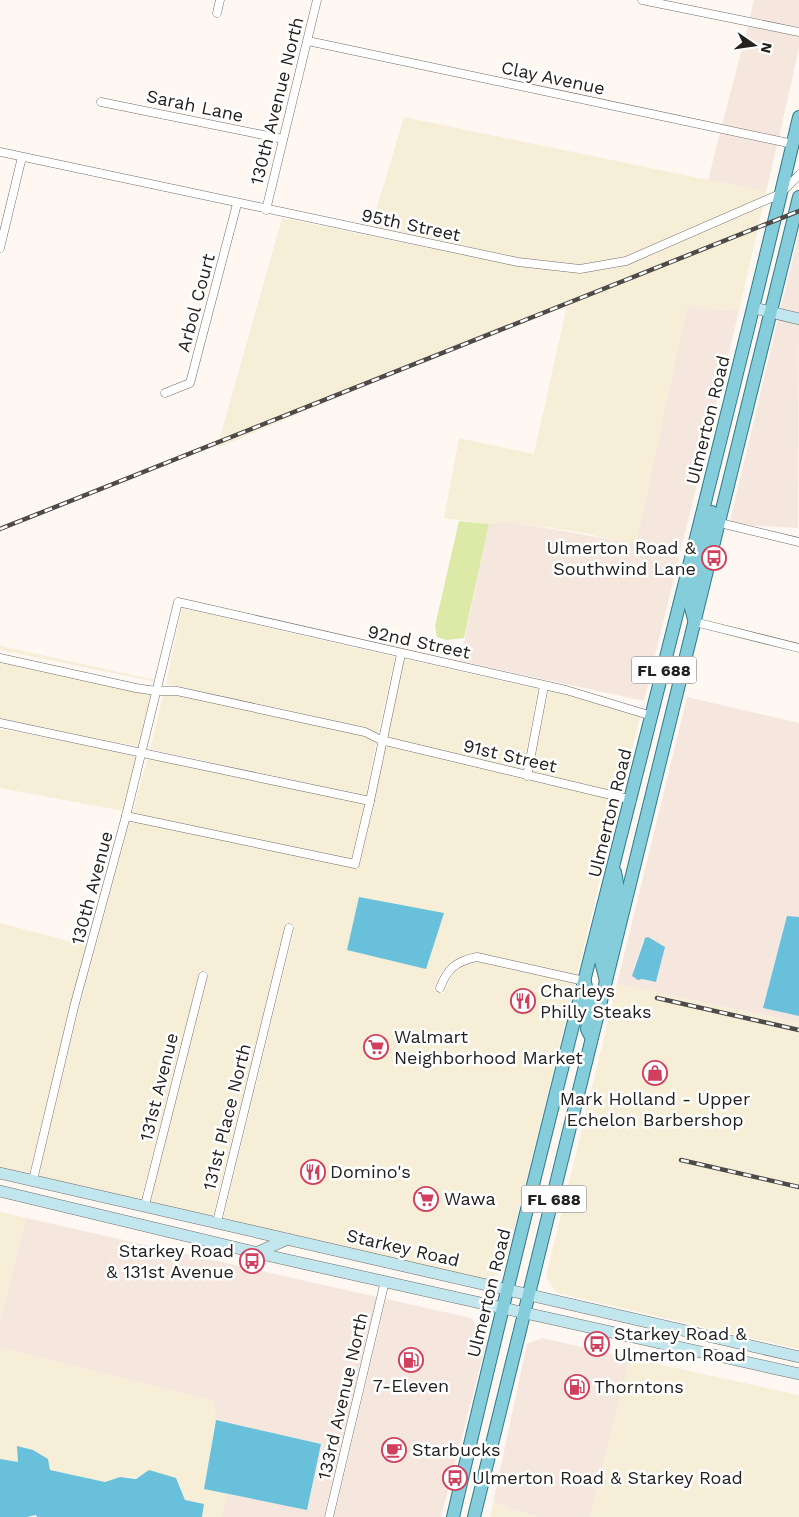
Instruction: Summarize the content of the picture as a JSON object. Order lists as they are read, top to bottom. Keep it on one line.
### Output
{"streets":{"main road":["Ulmerton Road","FL 688","Starkey Road"],"street":["Clay Avenue","130th Avenue North","Sarah Lane","95th Street","Arbol Court","92nd Street","91st Street","130th Avenue","131st Avenue","131st Place North","133rd Avenue North"]},"crossings":[["Clay Avenue","130th Avenue North"],["Clay Avenue","Ulmerton Road"],["130th Avenue North","Sarah Lane"],["130th Avenue North","95th Street"],["95th Street","Arbol Court"],["95th Street","Ulmerton Road"],["Ulmerton Road","92nd Street"],["Ulmerton Road","91st Street"],["Ulmerton Road","Starkey Road"],["92nd Street","130th Avenue"],["91st Street","130th Avenue"],["130th Avenue","Starkey Road"],["131st Avenue","Starkey Road"],["131st Place North","Starkey Road"],["Starkey Road","133rd Avenue North"]],"places":{"bus stop":["Ulmerton Road & Southwind Lane","Starkey Road & 131st Avenue","Starkey Road & Ulmerton Road","Ulmerton Road & Starkey Road"],"restaurant":["Charleys Philly Steaks","Domino's"],"supermarket":["Walmart Neighborhood Market","Wawa"],"shop":["Mark Holland - Upper Echelon Barbershop"],"fuel station":["7-Eleven","Thorntons"],"cafe":["Starbucks"]},"north":"right"}
